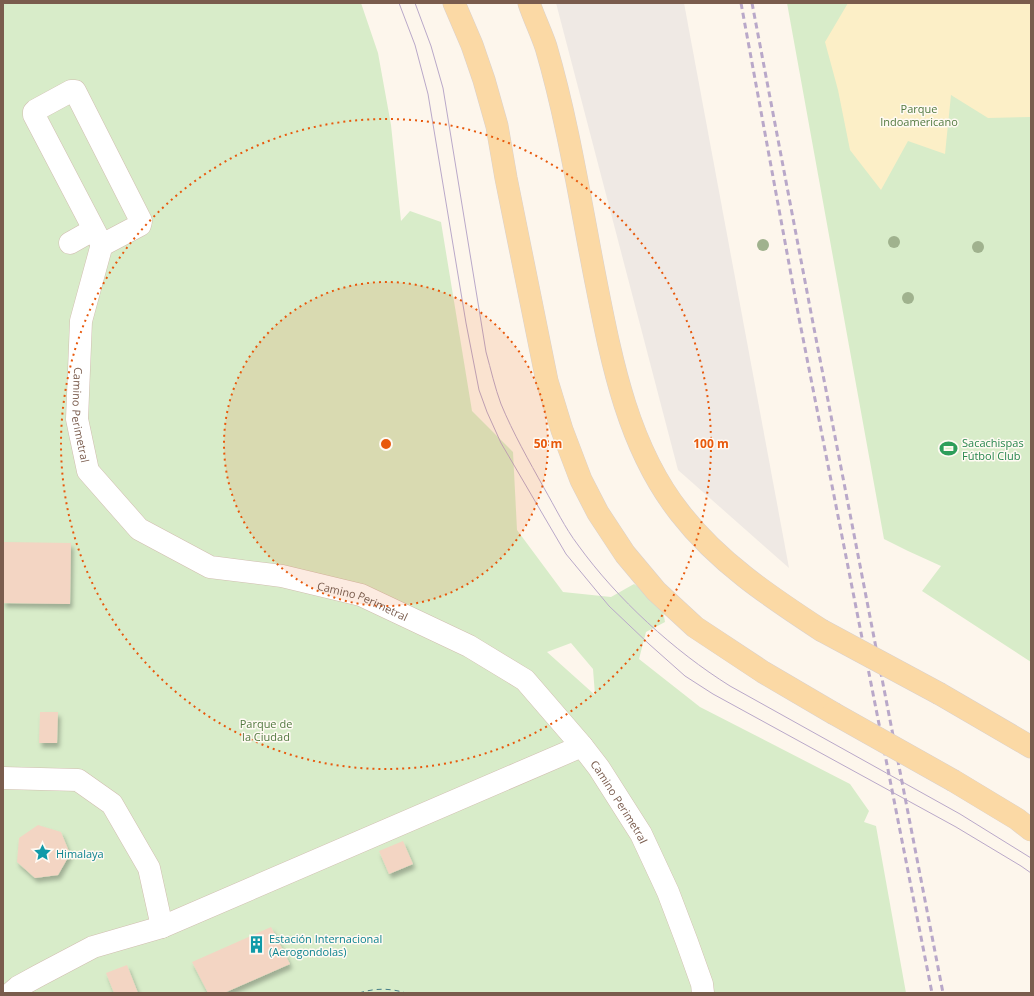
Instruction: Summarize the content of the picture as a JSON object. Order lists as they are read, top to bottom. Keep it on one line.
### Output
{"streets":{"street":["Camino Perimetral"]},"parks":["Parque Indoamericano","Parque de la Ciudad"],"places":{"sports":["Sacachispas Fútbol Club"],"place":["Himalaya"],"building":["Estación Internacional (Aerogondolas)"]},"rings":["50 m","100 m"]}
